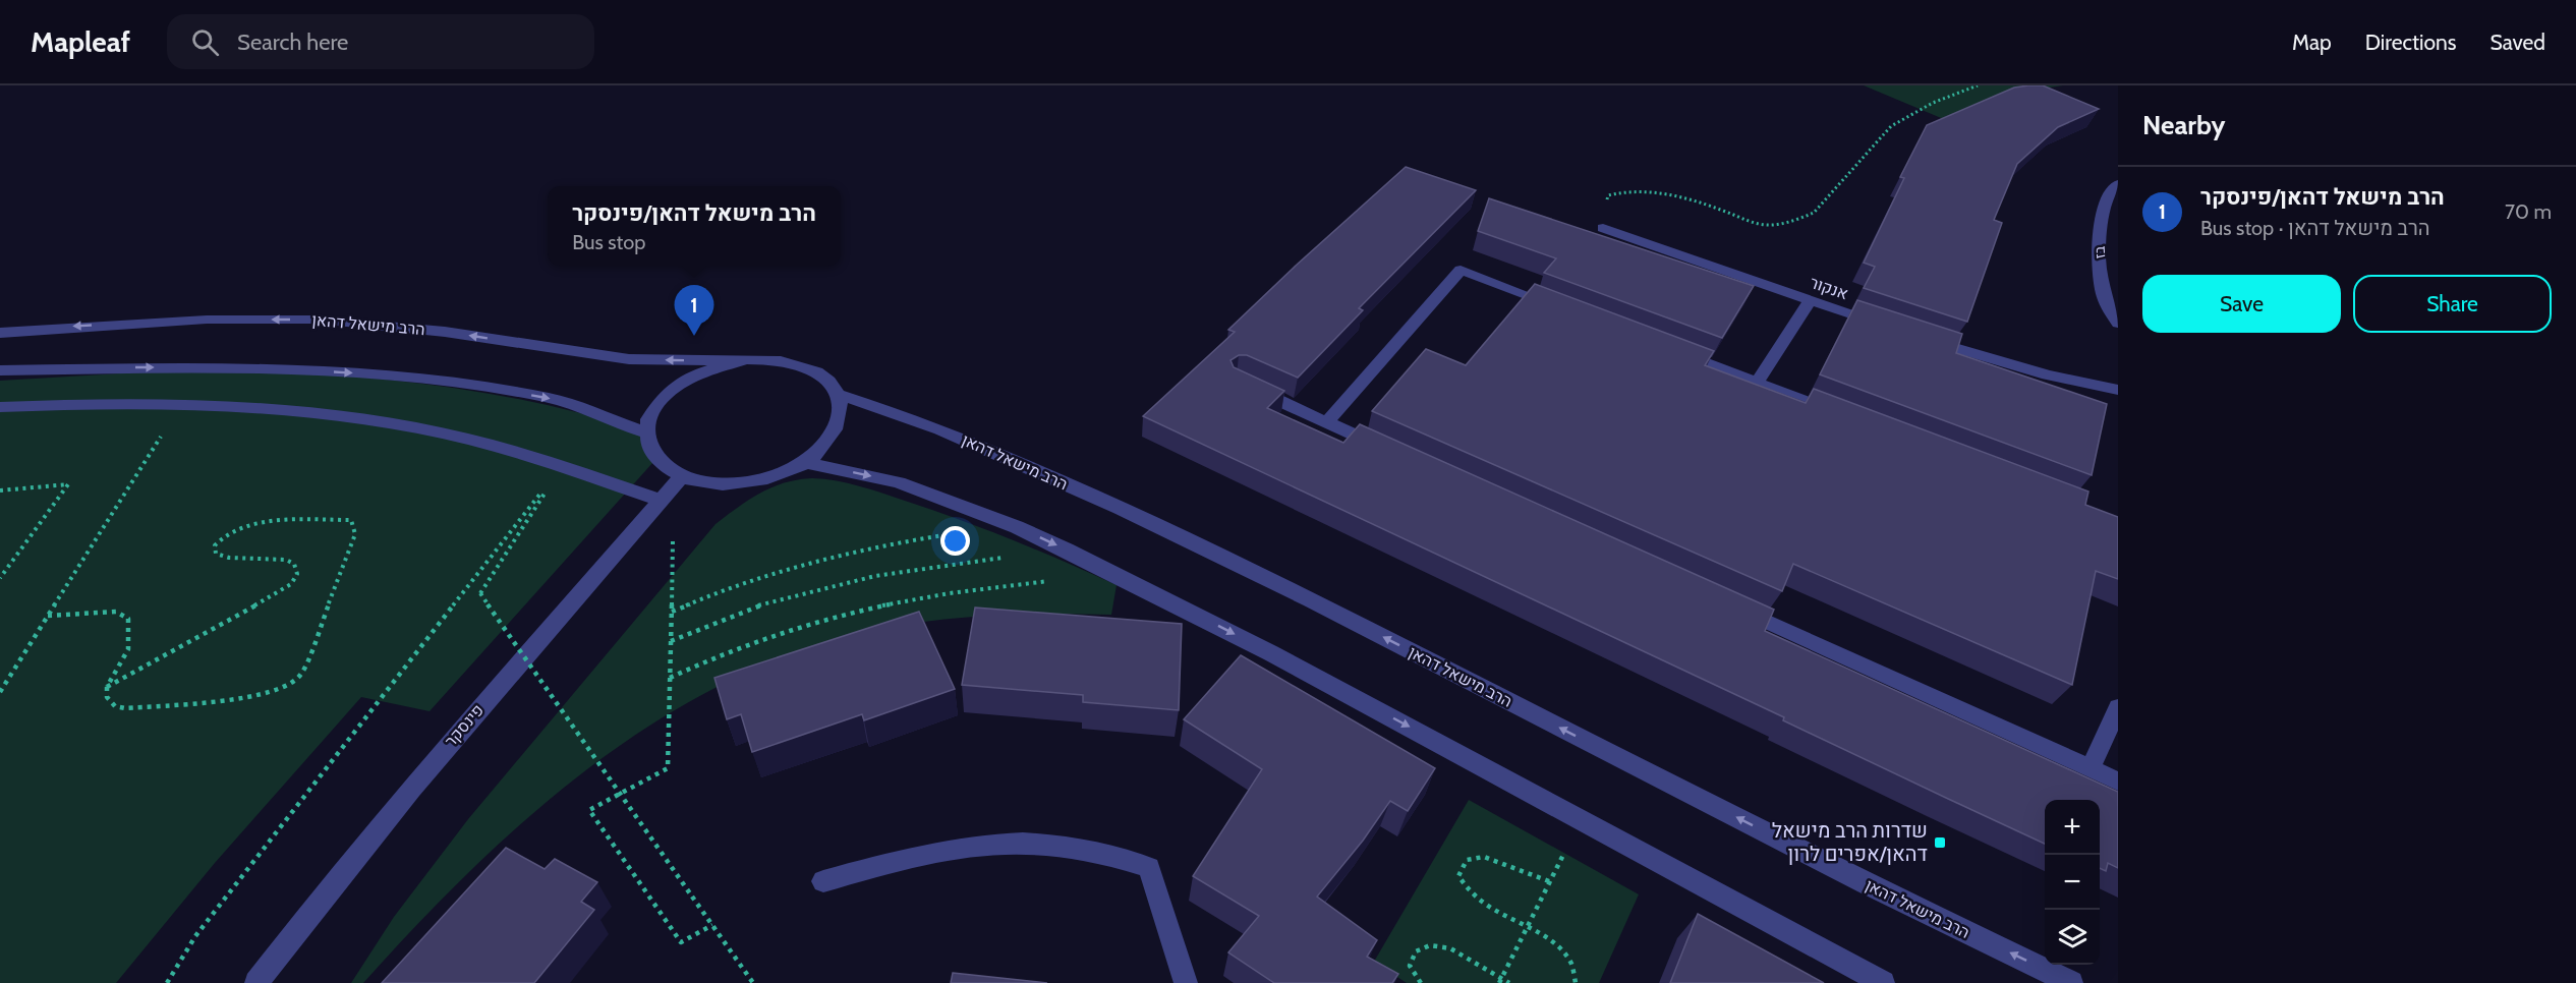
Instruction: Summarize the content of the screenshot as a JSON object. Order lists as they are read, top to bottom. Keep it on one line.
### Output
{"streets":{"street":["בז","אנקור","הרב מישאל דהאן","פינסקר"]},"crossings":[["הרב מישאל דהאן","פינסקר"]],"places":{"transit":["שדרות הרב מישאל דהאן/אפרים לרון"]},"page":{"header":"Mapleaf","search":"Search here","nav":["Map","Directions","Saved"],"heading":"Nearby","list":[{"mark":"1","name":"הרב מישאל דהאן/פינסקר","note":"Bus stop · הרב מישאל דהאן","value":"70 m"}],"popup":["הרב מישאל דהאן/פינסקר","Bus stop"],"buttons":["Save","Share"],"pins":"1","map_buttons":["+","−"]}}
